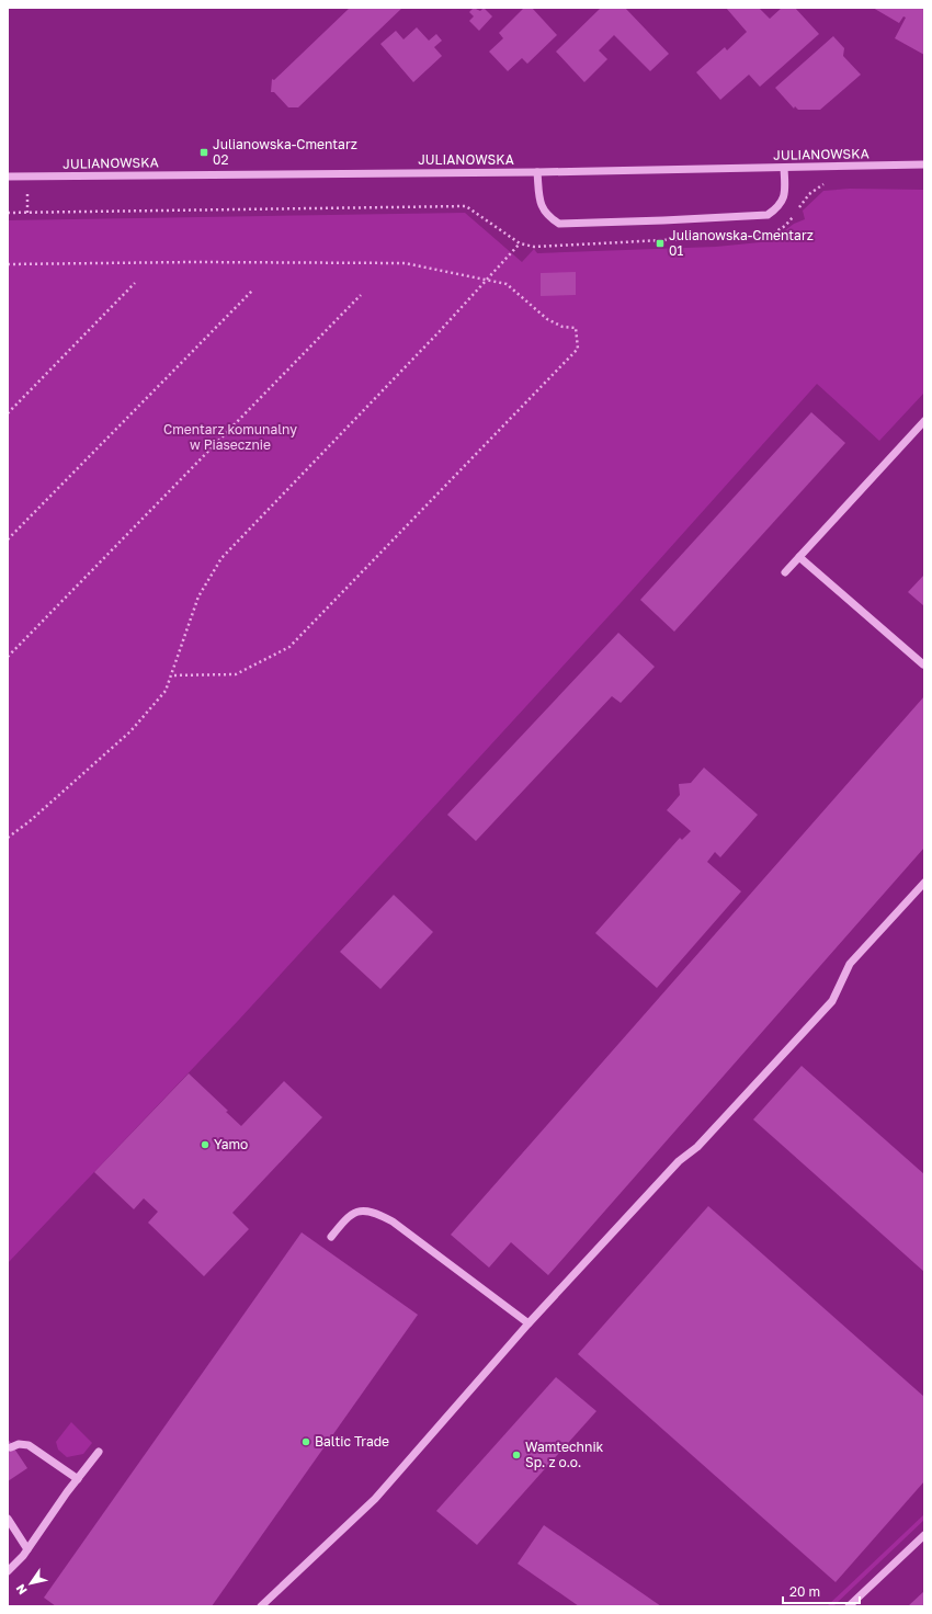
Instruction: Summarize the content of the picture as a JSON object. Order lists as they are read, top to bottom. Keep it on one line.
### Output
{"streets":{"street":["JULIANOWSKA"]},"parks":["Cmentarz komunalny w Piasecznie"],"places":{"transit":["Julianowska-Cmentarz 02","Julianowska-Cmentarz 01"],"other":["Yamo","Baltic Trade","Wamtechnik Sp. z o.o."]},"scale_bar":"20 m","north":"bottom left"}
